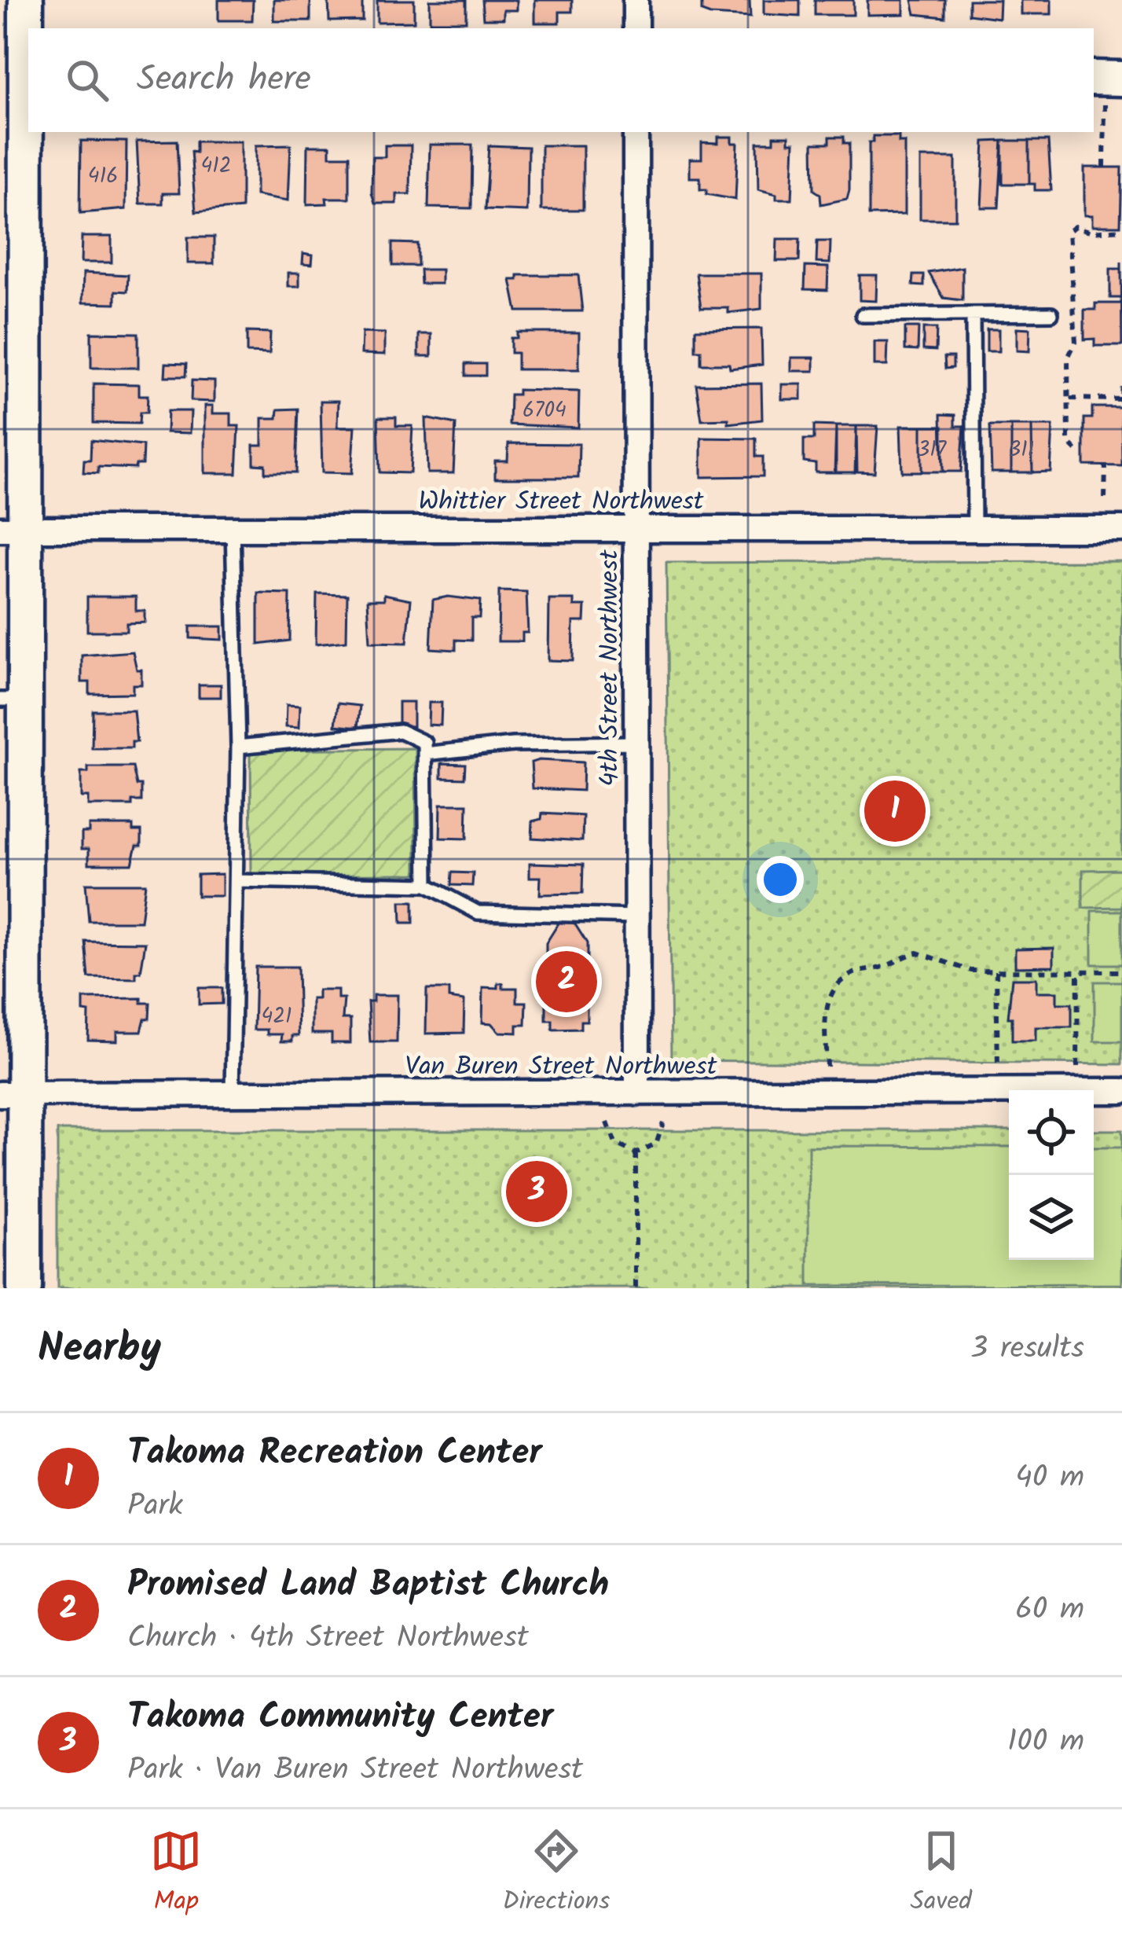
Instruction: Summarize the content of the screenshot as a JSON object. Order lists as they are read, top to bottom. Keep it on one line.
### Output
{"streets":{"street":["Whittier Street Northwest","4th Street Northwest","Van Buren Street Northwest"]},"crossings":[["Whittier Street Northwest","4th Street Northwest"],["4th Street Northwest","Van Buren Street Northwest"]],"house_numbers":["412","416","6704","317","311","421"],"page":{"search":"Search here","pins":["1","2","3"],"heading":["Nearby","3 results"],"list":[{"mark":"1","name":"Takoma Recreation Center","note":"Park","value":"40 m"},{"mark":"2","name":"Promised Land Baptist Church","note":"Church · 4th Street Northwest","value":"60 m"},{"mark":"3","name":"Takoma Community Center","note":"Park · Van Buren Street Northwest","value":"100 m"}],"nav":["Map","Directions","Saved"]}}
